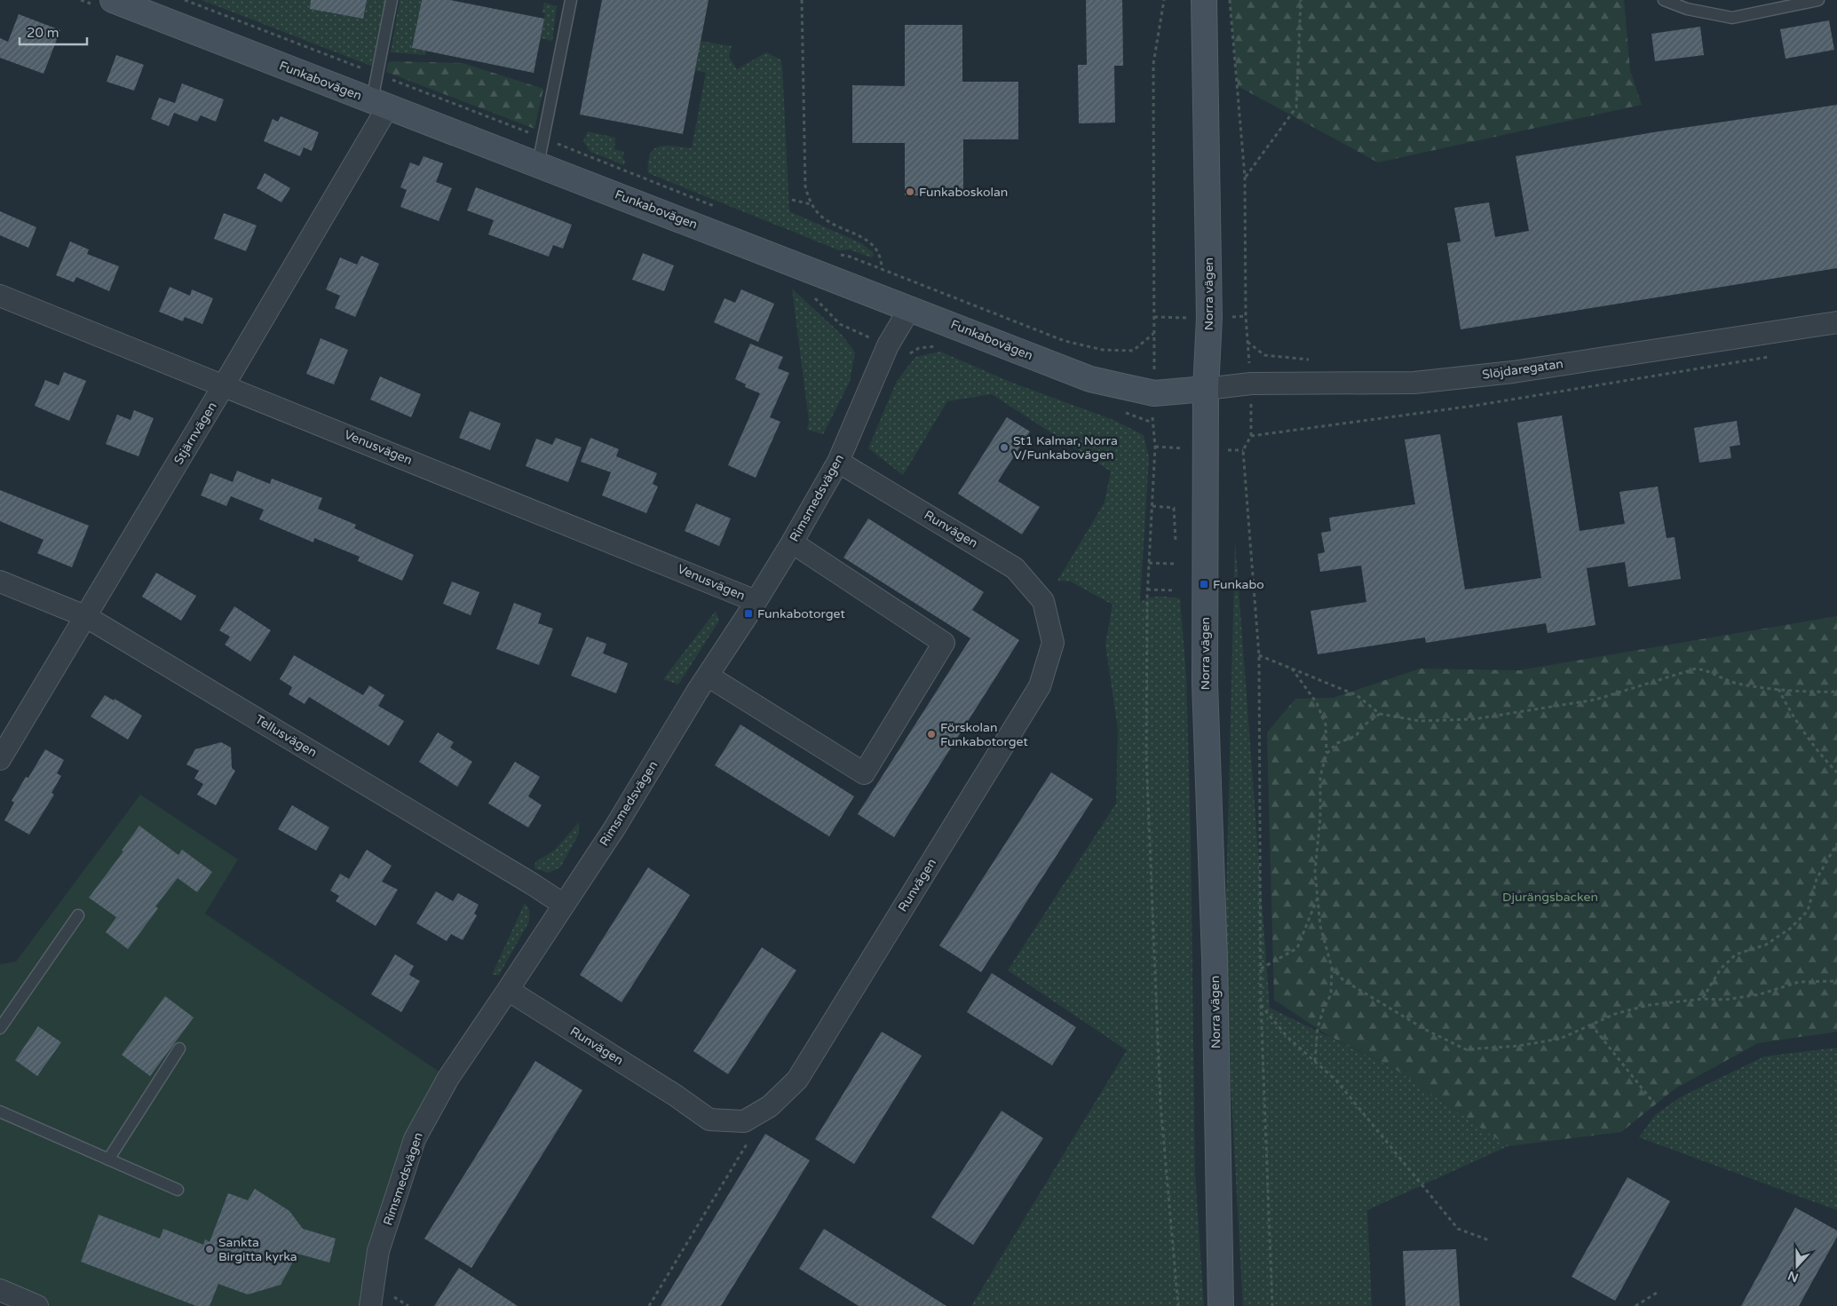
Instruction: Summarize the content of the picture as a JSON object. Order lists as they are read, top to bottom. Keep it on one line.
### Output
{"streets":{"main road":["Funkabovägen","Norra vägen"],"street":["Slöjdaregatan","Stjärnvägen","Venusvägen","Rimsmedsvägen","Runvägen","Tellusvägen"]},"crossings":[["Funkabovägen","Norra vägen"],["Funkabovägen","Slöjdaregatan"],["Funkabovägen","Stjärnvägen"],["Funkabovägen","Rimsmedsvägen"],["Norra vägen","Slöjdaregatan"],["Stjärnvägen","Venusvägen"],["Stjärnvägen","Tellusvägen"],["Venusvägen","Rimsmedsvägen"],["Rimsmedsvägen","Runvägen"],["Rimsmedsvägen","Tellusvägen"]],"parks":["Djurängsbacken"],"places":{"other":["Funkaboskolan","St1 Kalmar, Norra V/Funkabovägen","Förskolan Funkabotorget","Sankta Birgitta kyrka"],"transit":["Funkabo","Funkabotorget"]},"scale_bar":"20 m","north":"bottom"}
